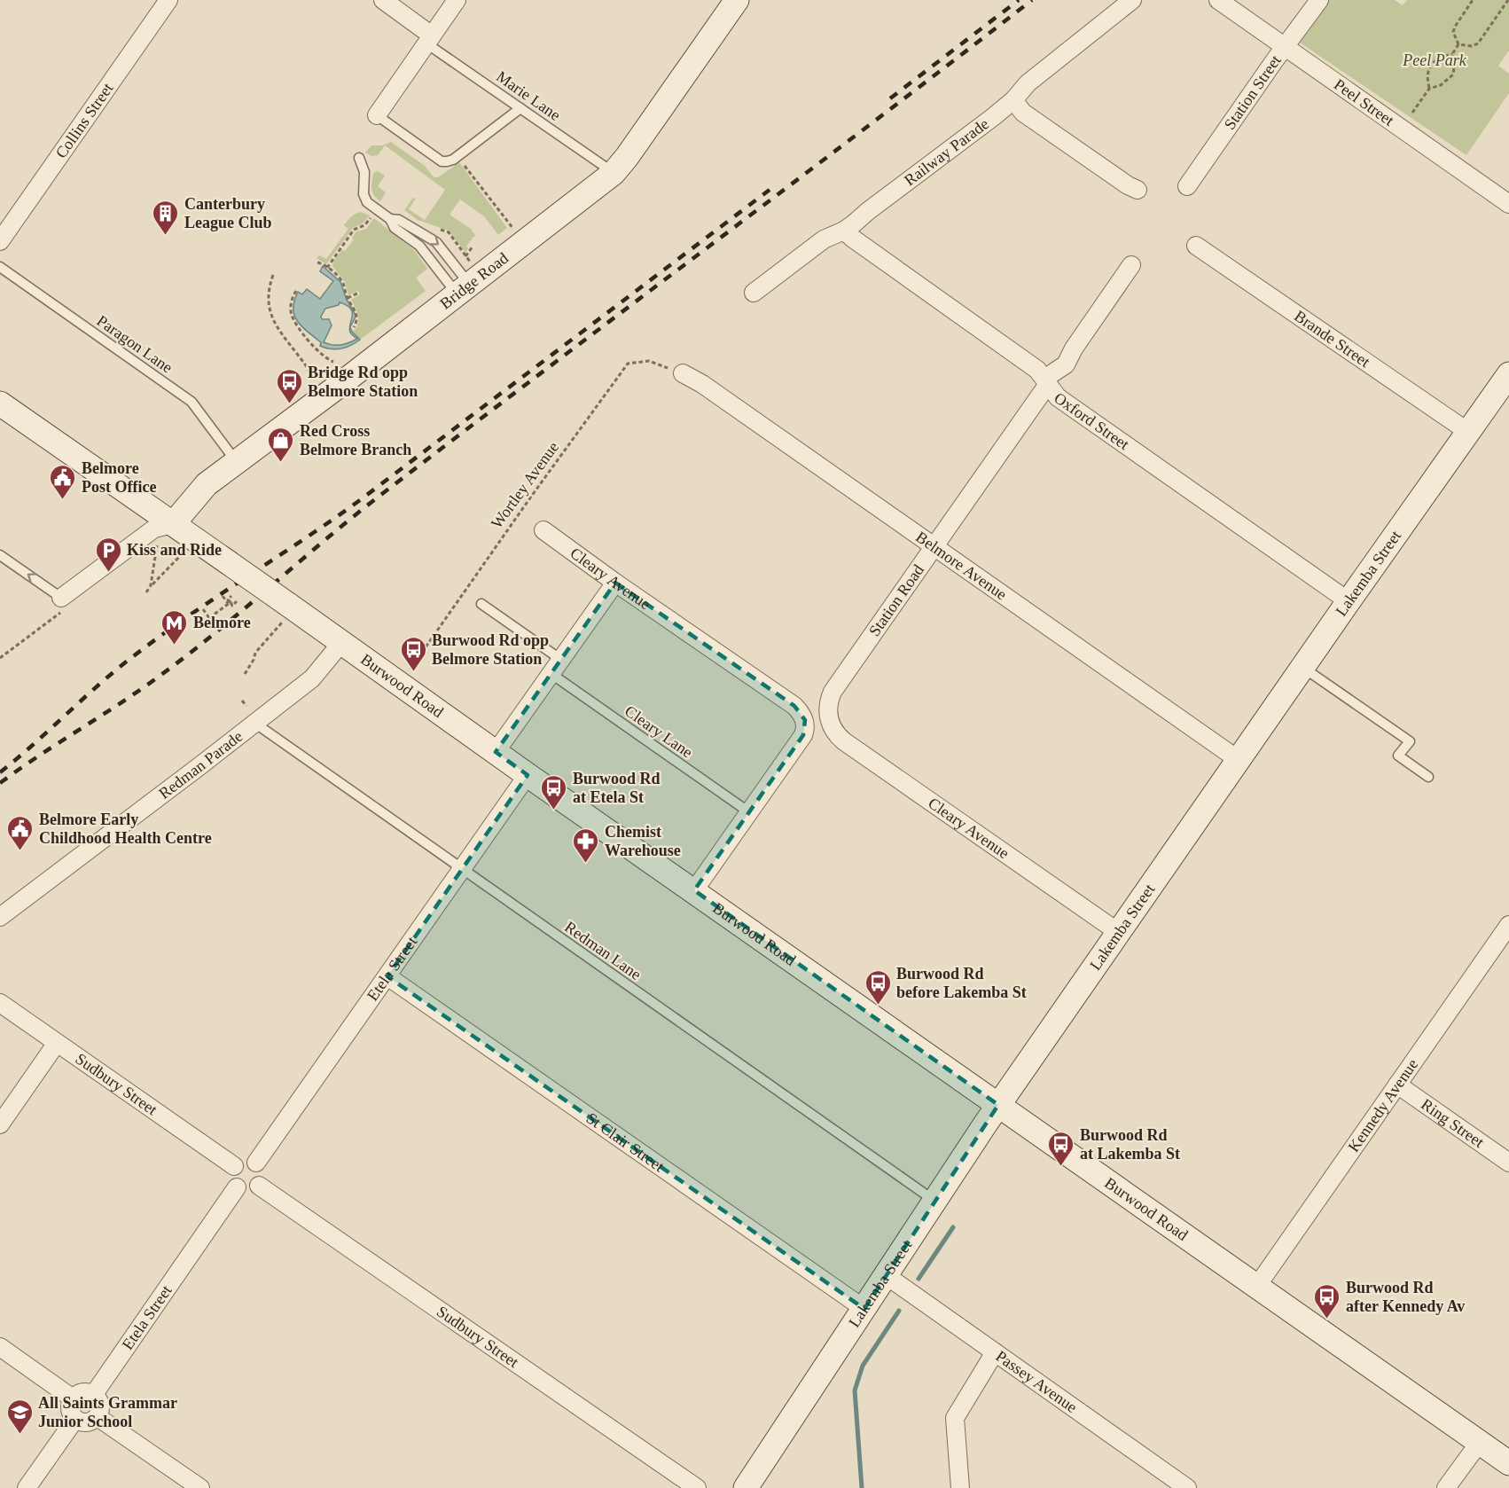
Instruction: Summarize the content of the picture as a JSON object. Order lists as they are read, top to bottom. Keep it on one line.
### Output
{"streets":{"main road":["Bridge Road","Lakemba Street","Burwood Road"],"street":["Station Street","Peel Street","Collins Street","Railway Parade","Brande Street","Oxford Street","Belmore Avenue","Cleary Avenue","Station Road","Redman Parade","Etela Street","Sudbury Street","Kennedy Avenue","Ring Street","St Clair Street","Passey Avenue"],"lane":["Marie Lane","Paragon Lane","Cleary Lane","Redman Lane"],"path":["Wortley Avenue"]},"crossings":[["Station Street","Peel Street"],["Marie Lane","Bridge Road"],["Railway Parade","Oxford Street"],["Bridge Road","Paragon Lane"],["Bridge Road","Burwood Road"],["Brande Street","Lakemba Street"],["Oxford Street","Lakemba Street"],["Oxford Street","Station Road"],["Wortley Avenue","Belmore Avenue"],["Belmore Avenue","Lakemba Street"],["Belmore Avenue","Station Road"],["Lakemba Street","Cleary Avenue"],["Lakemba Street","Burwood Road"],["Lakemba Street","Redman Lane"],["Lakemba Street","St Clair Street"],["Lakemba Street","Passey Avenue"],["Cleary Avenue","Station Road"],["Cleary Avenue","Cleary Lane"],["Burwood Road","Redman Parade"],["Burwood Road","Etela Street"],["Burwood Road","Kennedy Avenue"],["Redman Parade","Redman Lane"],["Redman Lane","Etela Street"],["Etela Street","Sudbury Street"],["Etela Street","St Clair Street"],["Kennedy Avenue","Ring Street"]],"parks":["Peel Park"],"places":{"building":["Canterbury League Club"],"bus stop":["Bridge Rd opp Belmore Station","Burwood Rd opp Belmore Station","Burwood Rd at Etela St","Burwood Rd before Lakemba St","Burwood Rd at Lakemba St","Burwood Rd after Kennedy Av"],"shop":["Red Cross Belmore Branch"],"public building":["Belmore Post Office","Belmore Early Childhood Health Centre"],"parking":["Kiss and Ride"],"metro station":["Belmore"],"pharmacy":["Chemist Warehouse"],"school or university":["All Saints Grammar Junior School"]}}
